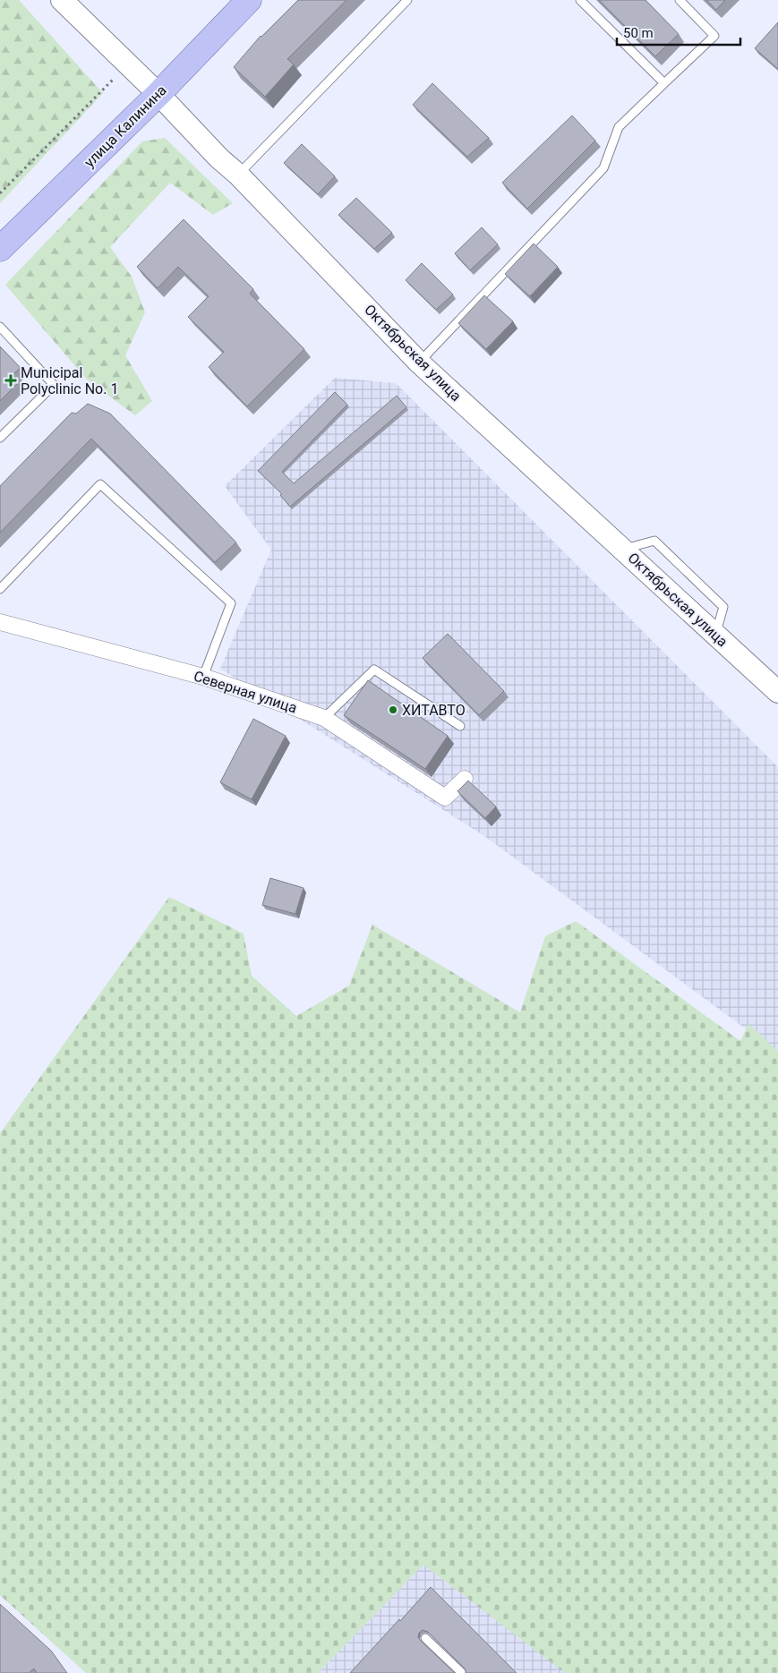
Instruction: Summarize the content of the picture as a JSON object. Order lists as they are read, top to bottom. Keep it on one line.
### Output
{"streets":{"main road":["улица Калинина","Октябрьская улица"],"street":["Северная улица"]},"crossings":[["улица Калинина","Октябрьская улица"]],"places":{"health":["Municipal Polyclinic No. 1"],"other":["ХИТАВТО"]},"scale_bar":"50 m"}
